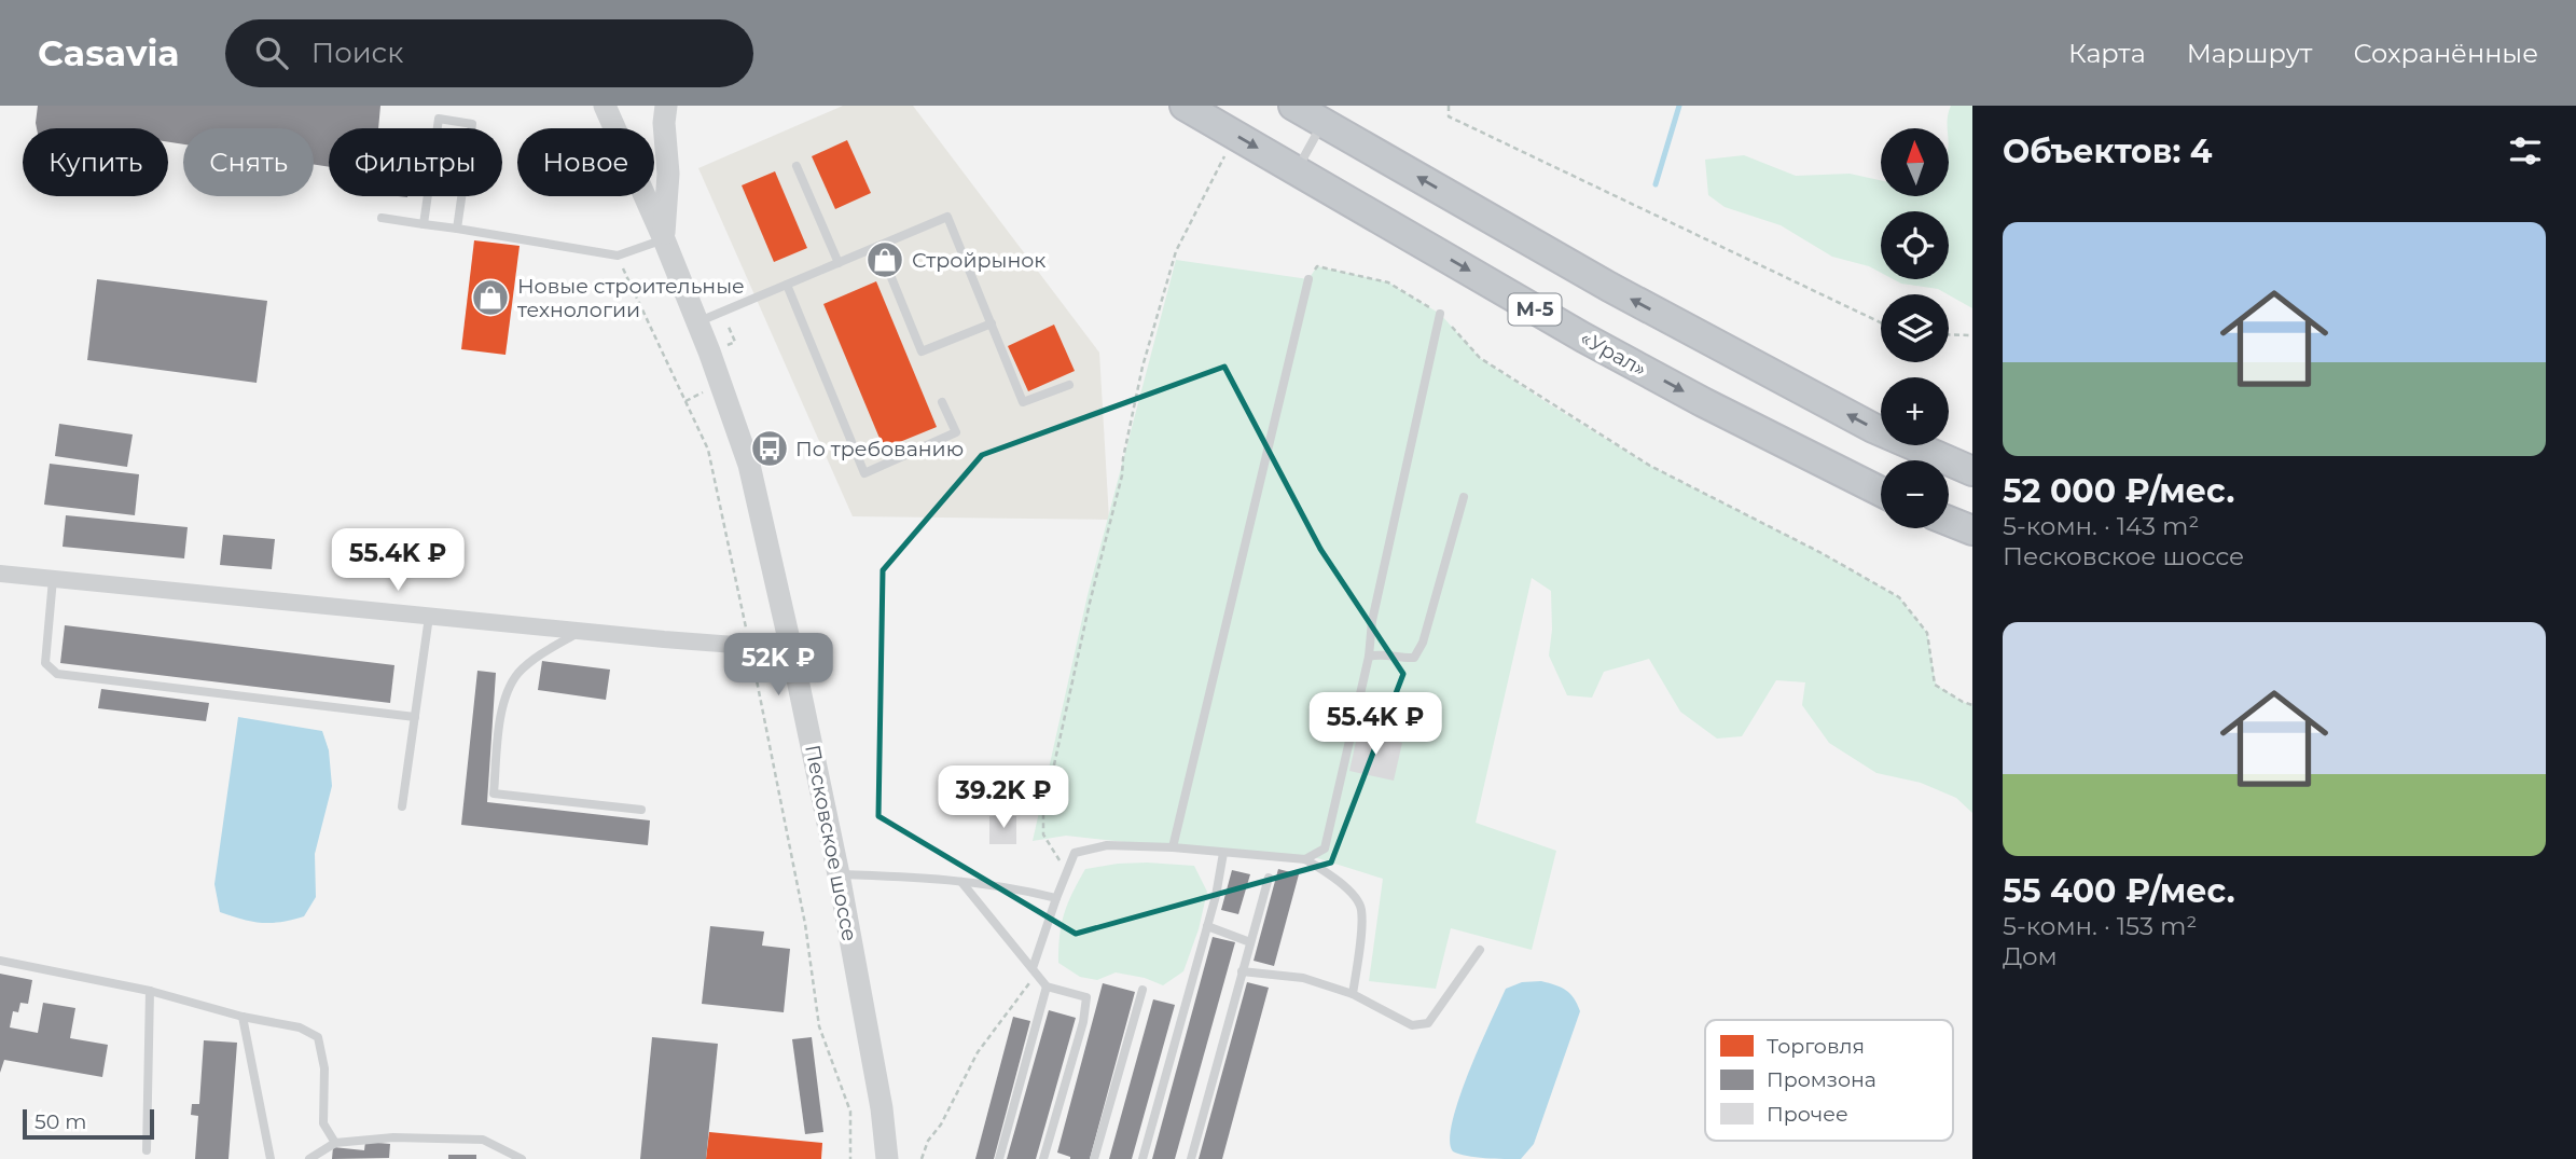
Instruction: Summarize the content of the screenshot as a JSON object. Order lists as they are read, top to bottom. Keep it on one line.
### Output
{"streets":{"highway":["М-5","«Урал»"],"street":["Песковское шоссе"]},"places":{"shop":["Стройрынок","Новые строительные технологии"],"bus stop":["По требованию"]},"legend":["Торговля","Промзона","Прочее"],"scale_bar":"50 m","north":"top","page":{"header":"Casavia","search":"Поиск","nav":["Карта","Маршрут","Сохранённые"],"heading":"Объектов: 4","map_buttons":["+","−"],"chip":["Купить","Снять","Фильтры","Новое"],"list":[{"name":"52 000 ₽/мес.","note":"5-комн. · 143 m² · Песковское шоссе"},{"name":"55 400 ₽/мес.","note":"5-комн. · 153 m² · Дом"}],"price":["55.4K ₽","52K ₽","55.4K ₽","39.2K ₽"],"scale":"50 m"}}
